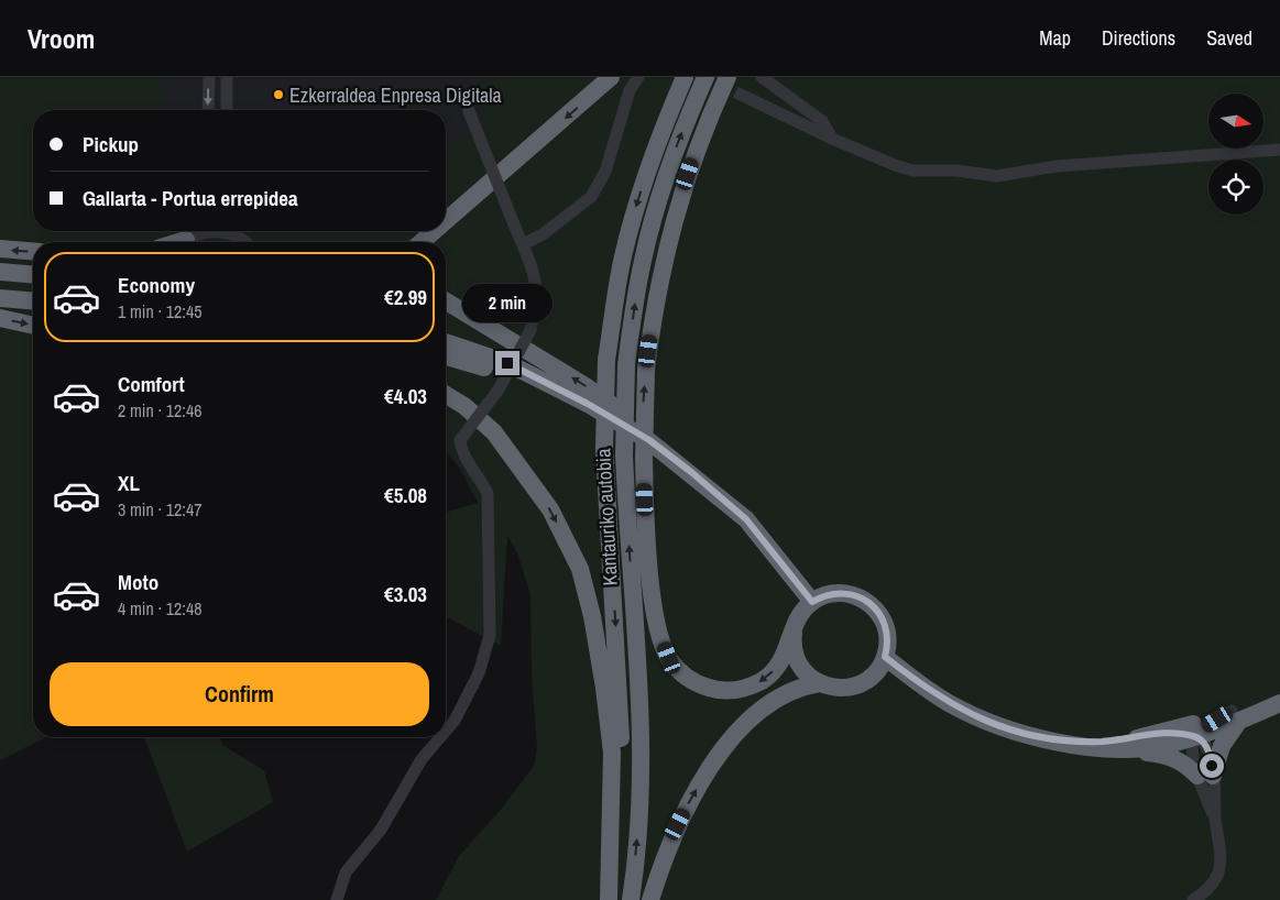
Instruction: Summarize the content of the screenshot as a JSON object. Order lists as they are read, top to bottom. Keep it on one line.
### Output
{"streets":{"highway":["Kantauriko autobia"]},"places":["Ezkerraldea Enpresa Digitala"],"north":"right","page":{"header":"Vroom","nav":["Map","Directions","Saved"],"banner":["Pickup","Gallarta - Portua errepidea"],"list":[{"name":"Economy","note":"1 min · 12:45","value":"€2.99"},{"name":"Comfort","note":"2 min · 12:46","value":"€4.03"},{"name":"XL","note":"3 min · 12:47","value":"€5.08"},{"name":"Moto","note":"4 min · 12:48","value":"€3.03"}],"bubble":"2 min","buttons":"Confirm"}}
